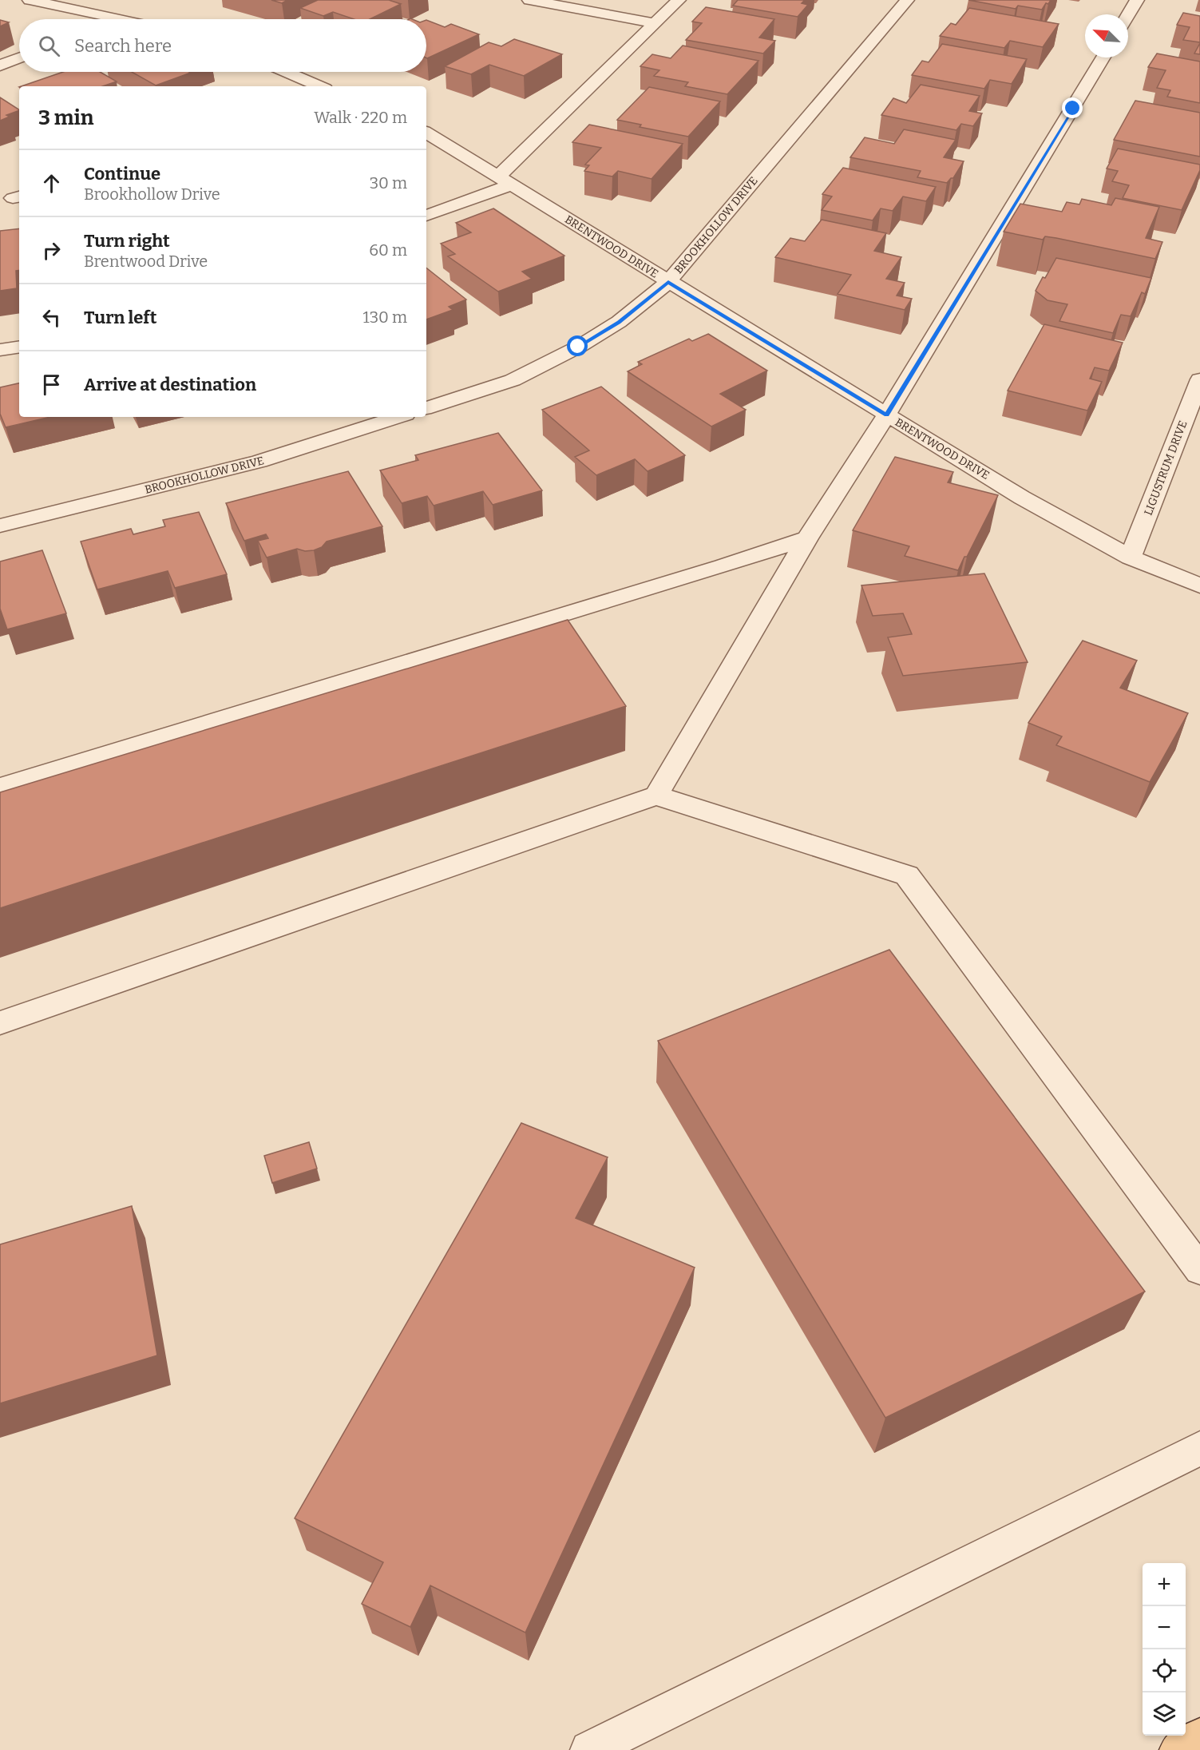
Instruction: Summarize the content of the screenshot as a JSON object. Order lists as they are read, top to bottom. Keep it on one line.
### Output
{"streets":{"street":["BROOKHOLLOW DRIVE","BRENTWOOD DRIVE","LIGUSTRUM DRIVE"]},"crossings":[["BROOKHOLLOW DRIVE","BRENTWOOD DRIVE"],["BRENTWOOD DRIVE","LIGUSTRUM DRIVE"]],"north":"top left","page":{"search":"Search here","heading":["3 min","Walk · 220 m"],"list":[["Continue","Brookhollow Drive","30 m"],["Turn right","Brentwood Drive","60 m"],["Turn left","130 m"],"Arrive at destination"],"map_buttons":["+","−"]}}
